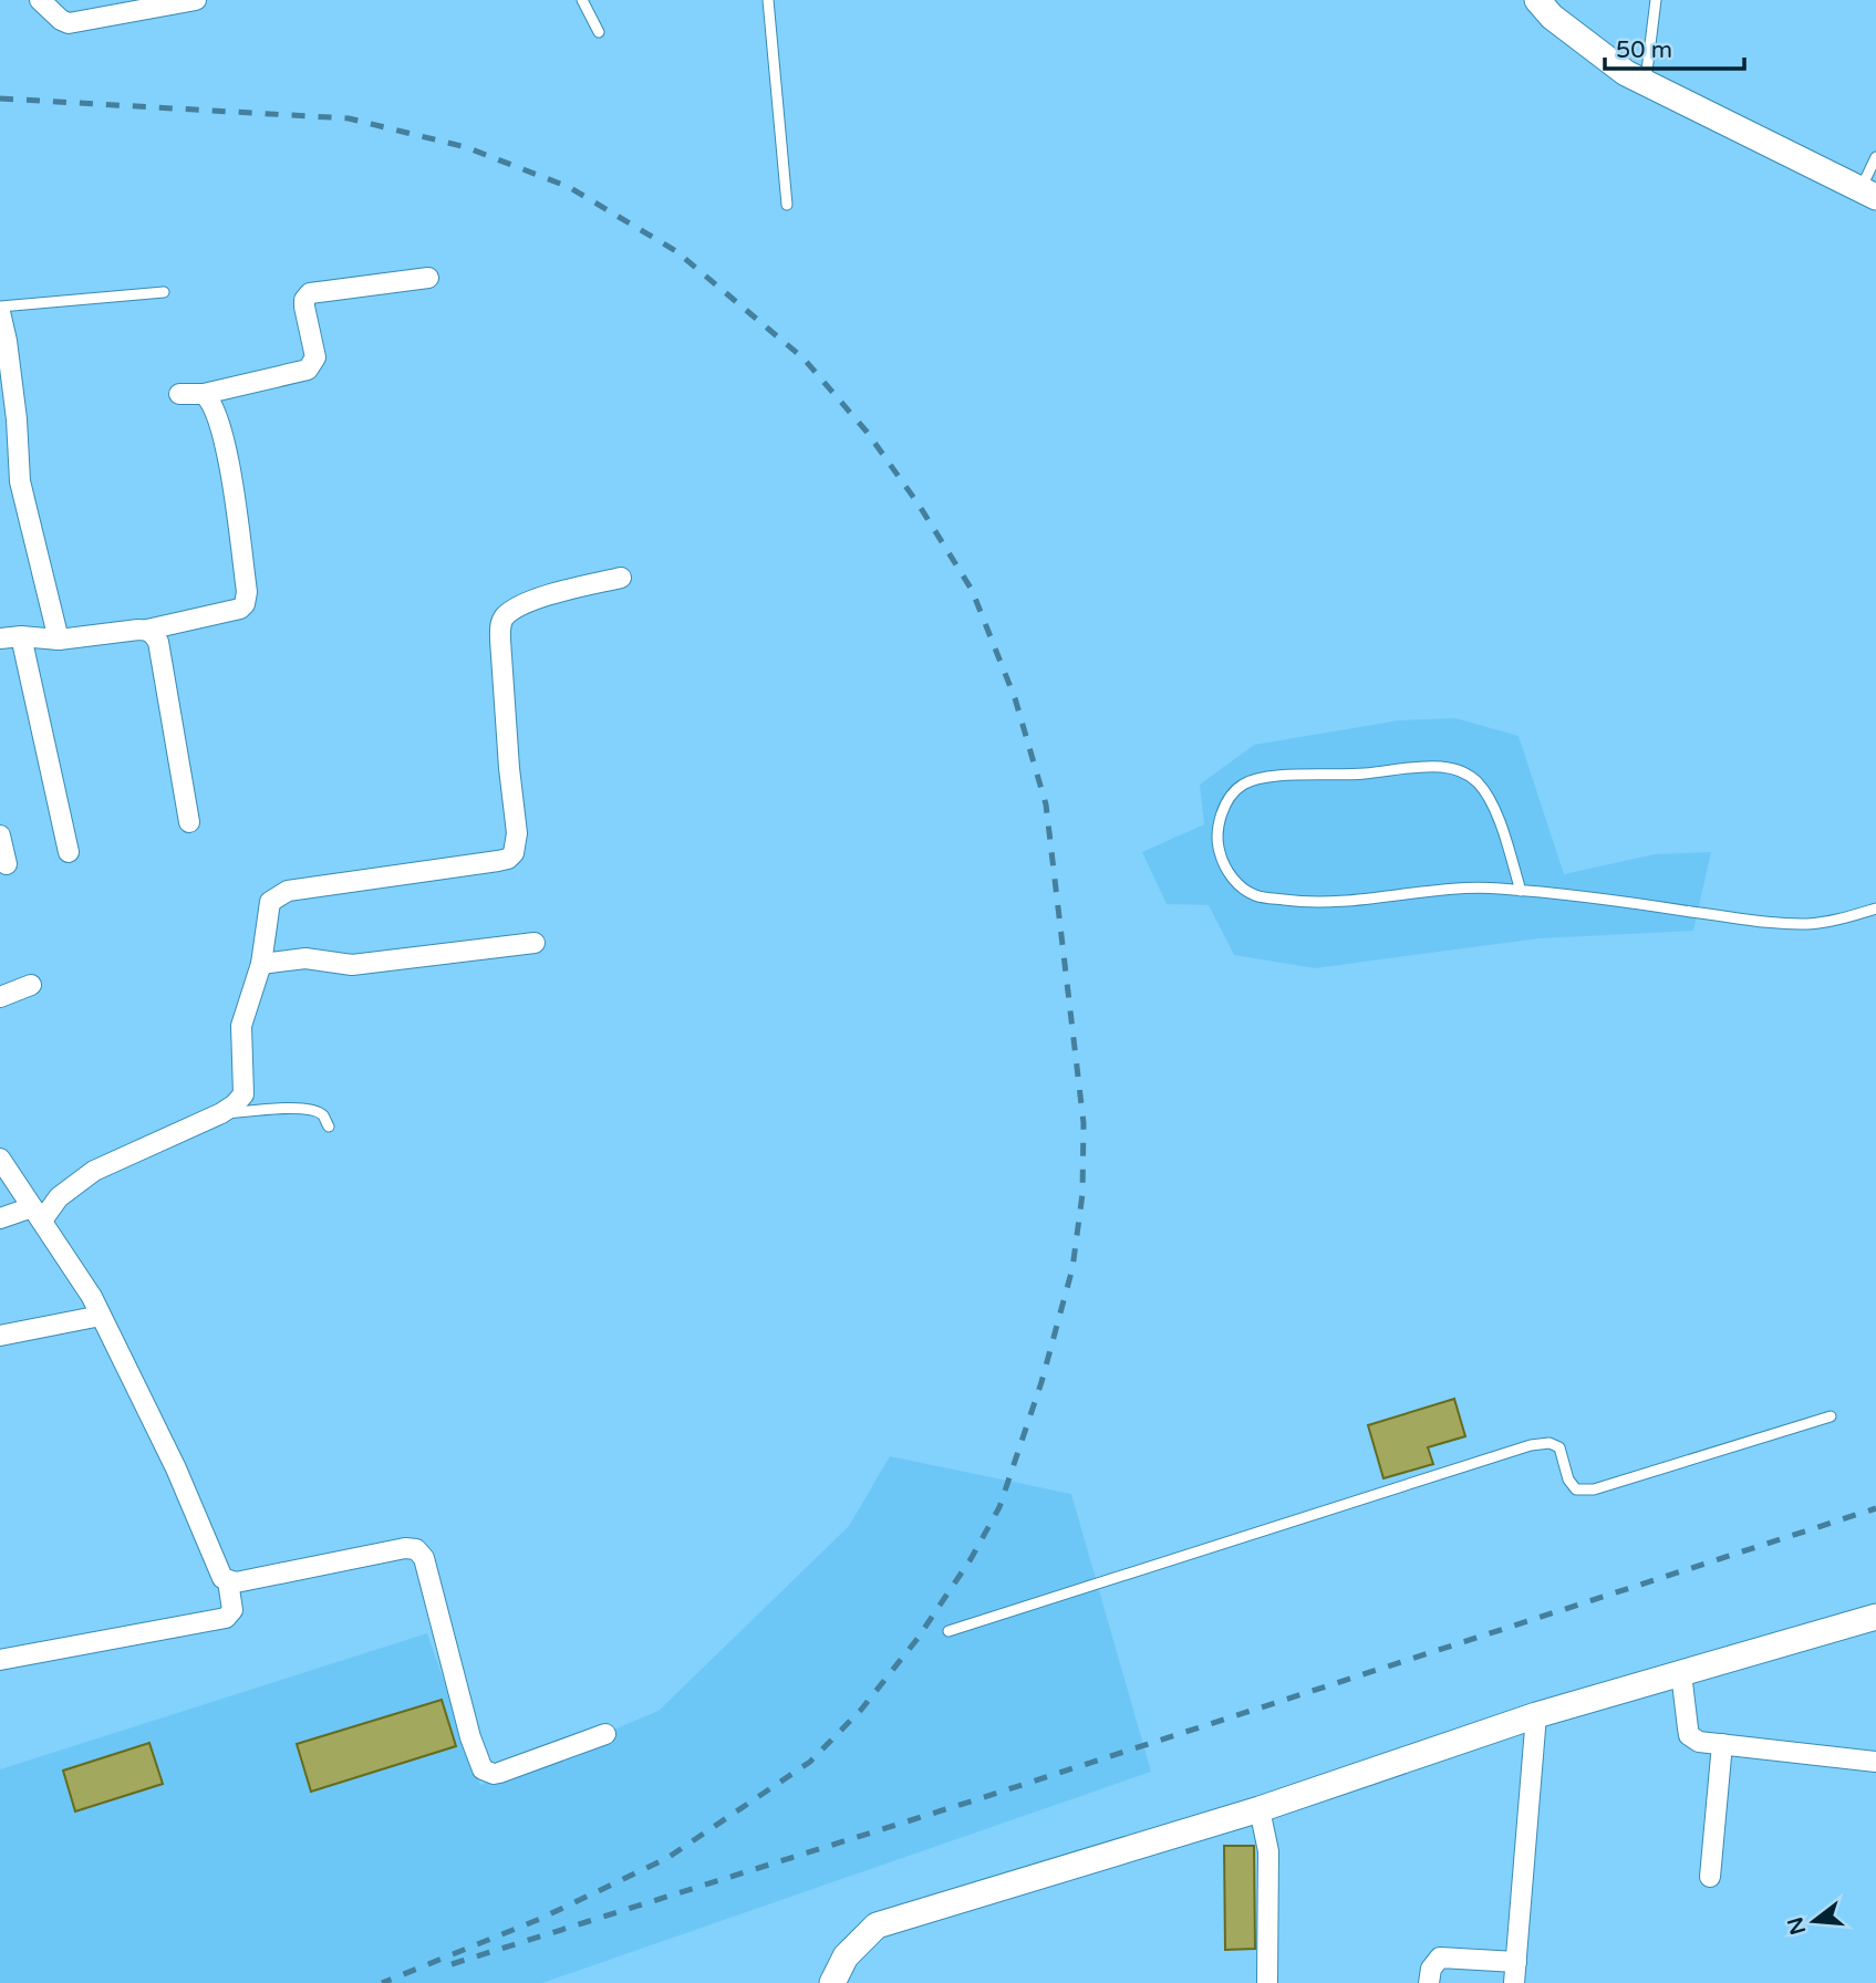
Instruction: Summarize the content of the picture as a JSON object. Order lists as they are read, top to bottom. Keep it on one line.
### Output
{"scale_bar":"50 m","north":"left"}
